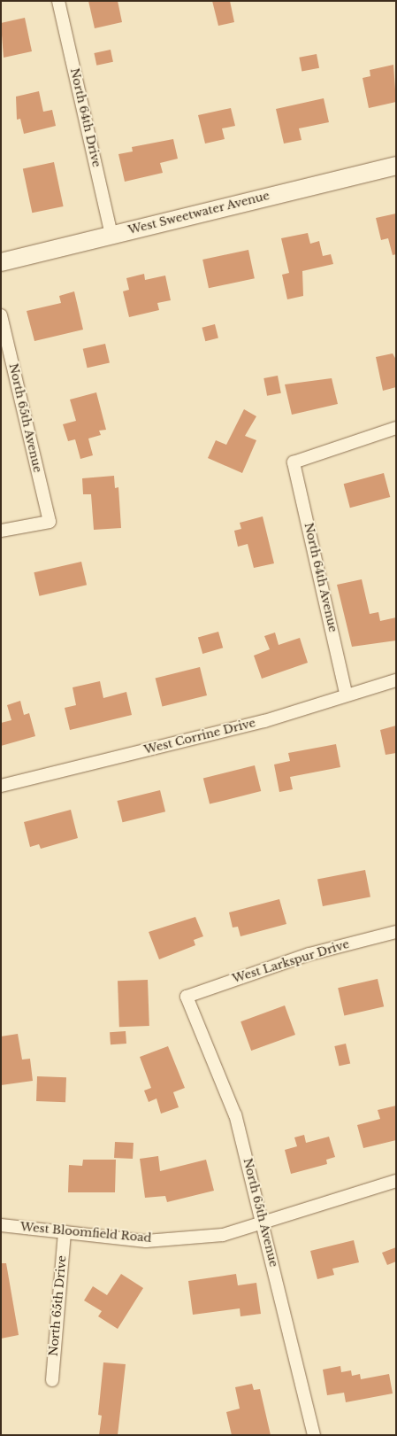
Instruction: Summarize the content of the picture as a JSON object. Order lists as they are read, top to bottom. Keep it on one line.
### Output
{"streets":{"street":["North 64th Drive","West Sweetwater Avenue","North 65th Avenue","North 64th Avenue","West Corrine Drive","West Larkspur Drive","West Bloomfield Road","North 65th Drive"]},"crossings":[["North 64th Drive","West Sweetwater Avenue"],["North 65th Avenue","West Larkspur Drive"],["North 65th Avenue","West Bloomfield Road"],["North 64th Avenue","West Corrine Drive"],["West Bloomfield Road","North 65th Drive"]]}
